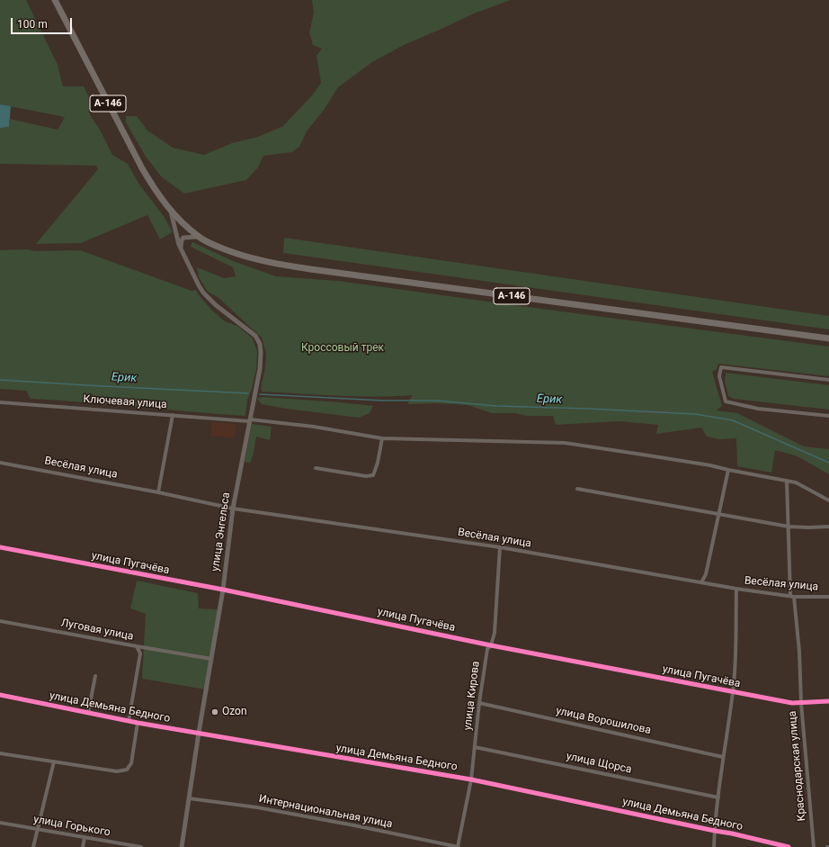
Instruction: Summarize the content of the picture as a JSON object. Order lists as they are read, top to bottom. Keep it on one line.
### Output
{"streets":{"highway":["А-146"],"street":["Ключевая улица","Весёлая улица","улица Энгельса","улица Пугачёва","Луговая улица","улица Кирова","улица Демьяна Бедного","улица Ворошилова","улица Щорса","Краснодарская улица","Интернациональная улица","улица Горького"]},"crossings":[["А-146","улица Энгельса"],["Ключевая улица","улица Энгельса"],["Ключевая улица","Краснодарская улица"],["Весёлая улица","улица Энгельса"],["Весёлая улица","улица Кирова"],["Весёлая улица","Краснодарская улица"],["улица Энгельса","улица Пугачёва"],["улица Энгельса","улица Демьяна Бедного"],["улица Энгельса","Интернациональная улица"],["улица Пугачёва","улица Кирова"],["улица Пугачёва","Краснодарская улица"],["Луговая улица","улица Демьяна Бедного"],["улица Кирова","улица Демьяна Бедного"],["улица Кирова","улица Ворошилова"],["улица Кирова","улица Щорса"],["улица Кирова","Интернациональная улица"]],"water":["Ерик"],"parks":["Кроссовый трек"],"places":["Ozon"],"scale_bar":"100 m"}
